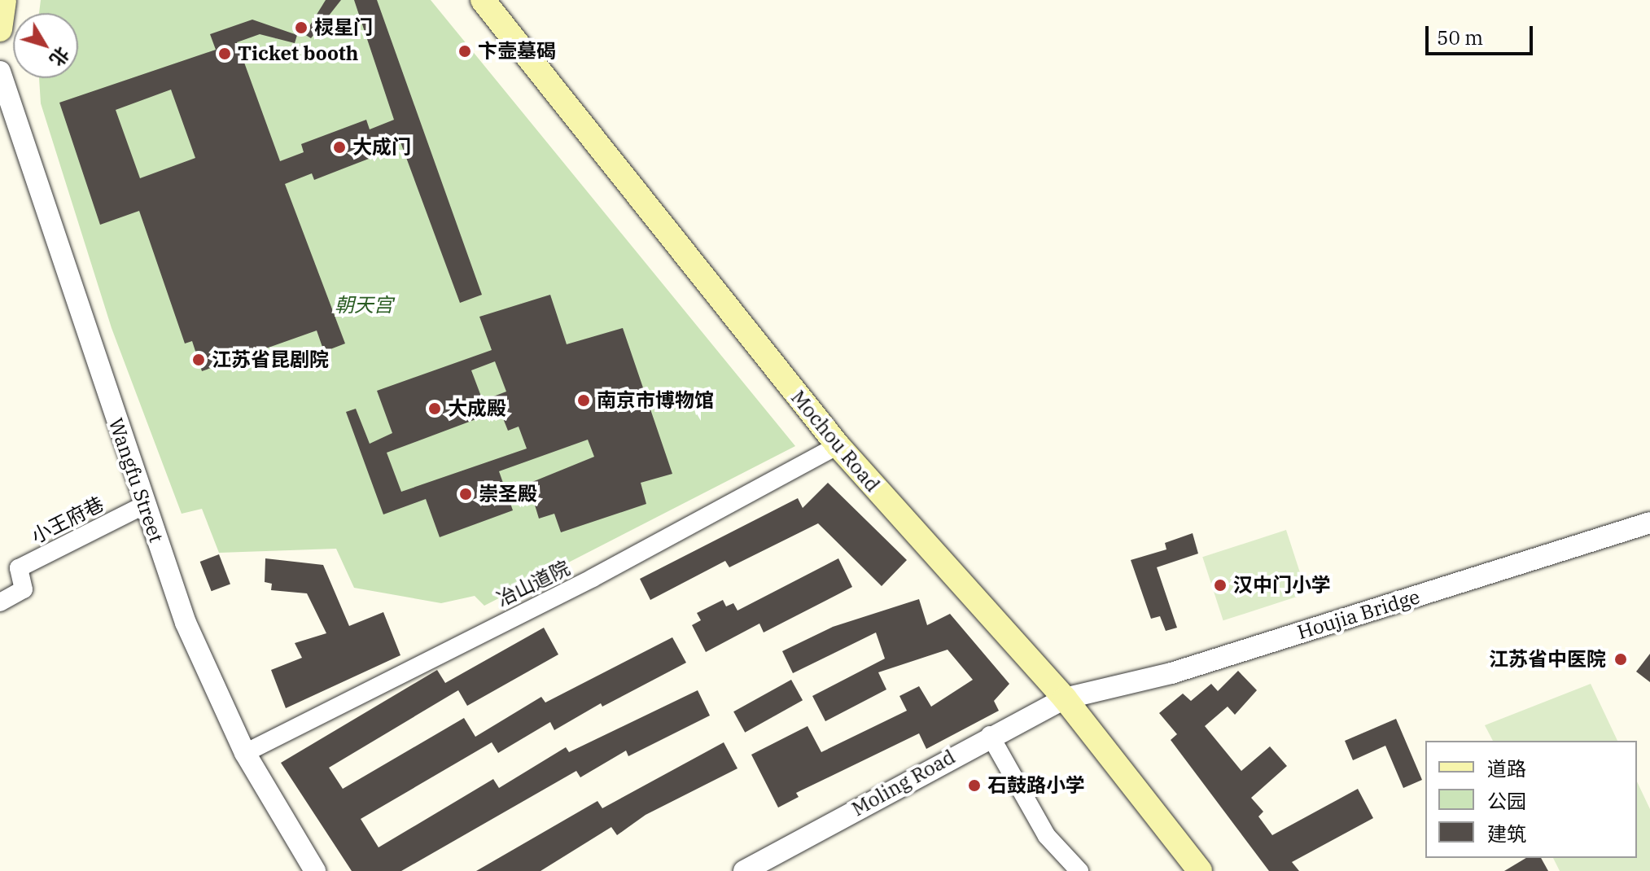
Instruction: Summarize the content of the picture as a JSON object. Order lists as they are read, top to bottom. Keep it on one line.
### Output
{"streets":{"main road":["Mochou Road"],"street":["Wangfu Street","小王府巷","冶山道院","Houjia Bridge","Moling Road"]},"crossings":[["Mochou Road","冶山道院"],["Mochou Road","Houjia Bridge"],["Mochou Road","Moling Road"],["Wangfu Street","小王府巷"],["Wangfu Street","冶山道院"],["Houjia Bridge","Moling Road"]],"parks":["朝天宫"],"places":["棂星门","卞壸墓碣","Ticket booth","大成门","江苏省昆剧院","南京市博物馆","大成殿","崇圣殿","汉中门小学","江苏省中医院","石鼓路小学"],"legend":["道路","公园","建筑"],"scale_bar":"50 m","north":"bottom right"}
